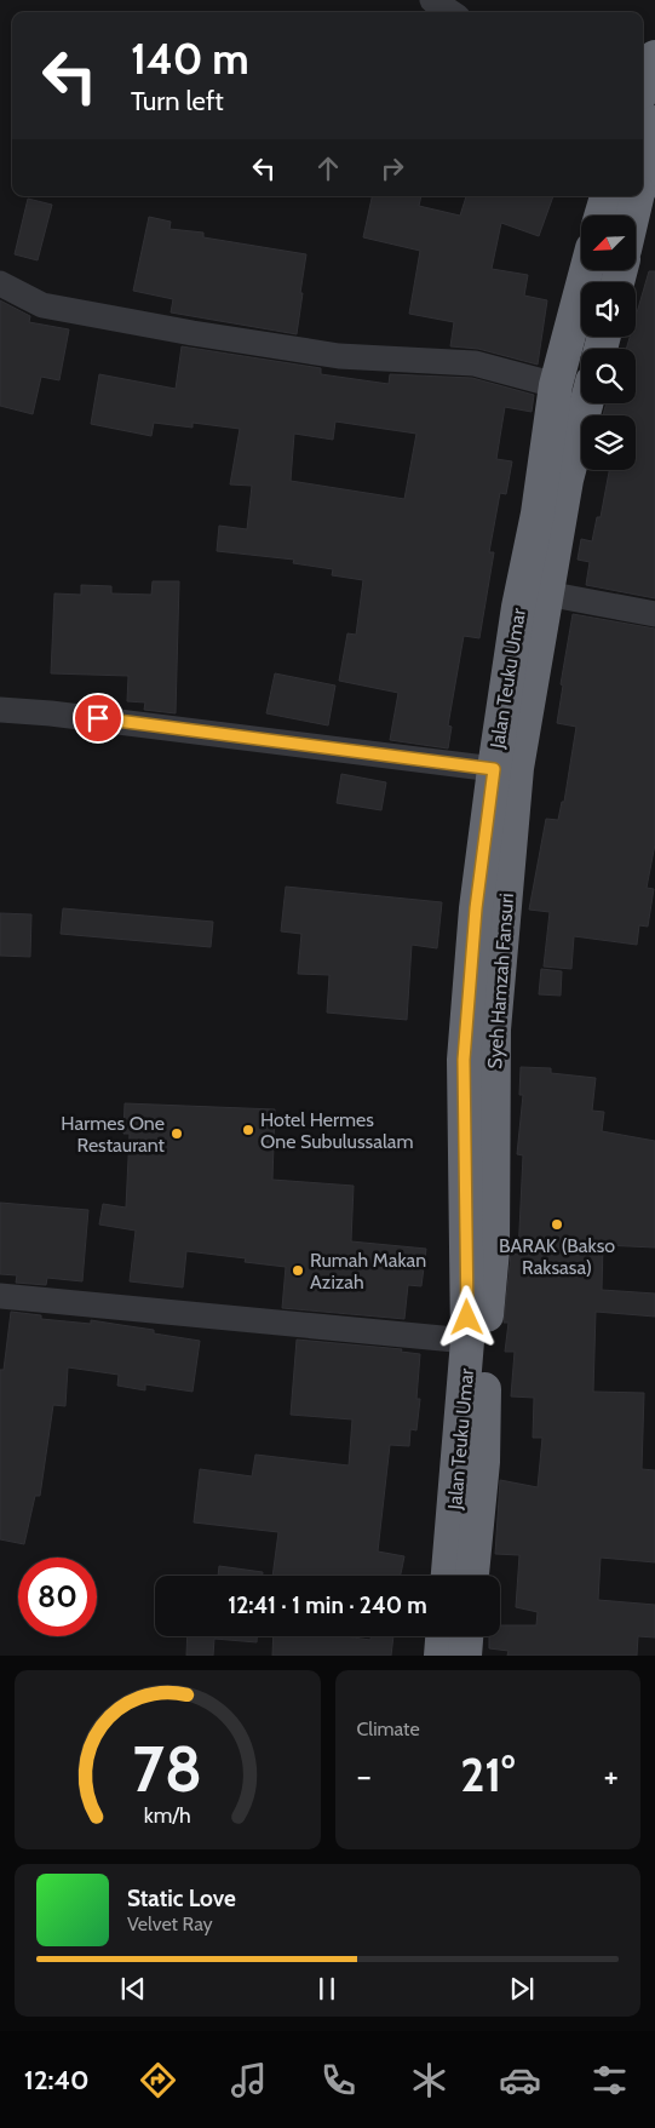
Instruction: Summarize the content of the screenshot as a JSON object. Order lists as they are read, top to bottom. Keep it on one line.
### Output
{"streets":{"highway":["Jalan Teuku Umar","Syeh Hamzah Fansuri"]},"places":["Hotel Hermes One Subulussalam","Harmes One Restaurant","BARAK (Bakso Raksasa)","Rumah Makan Azizah"],"north":"bottom left","page":{"turn":["140 m","Turn left"],"limit":"80","trip":"12:41 · 1 min · 240 m","tile":"Climate","heat":["−","21°","+"],"song":["Static Love","Velvet Ray"],"tabs":"12:40","gauge":["78","km/h"]}}
